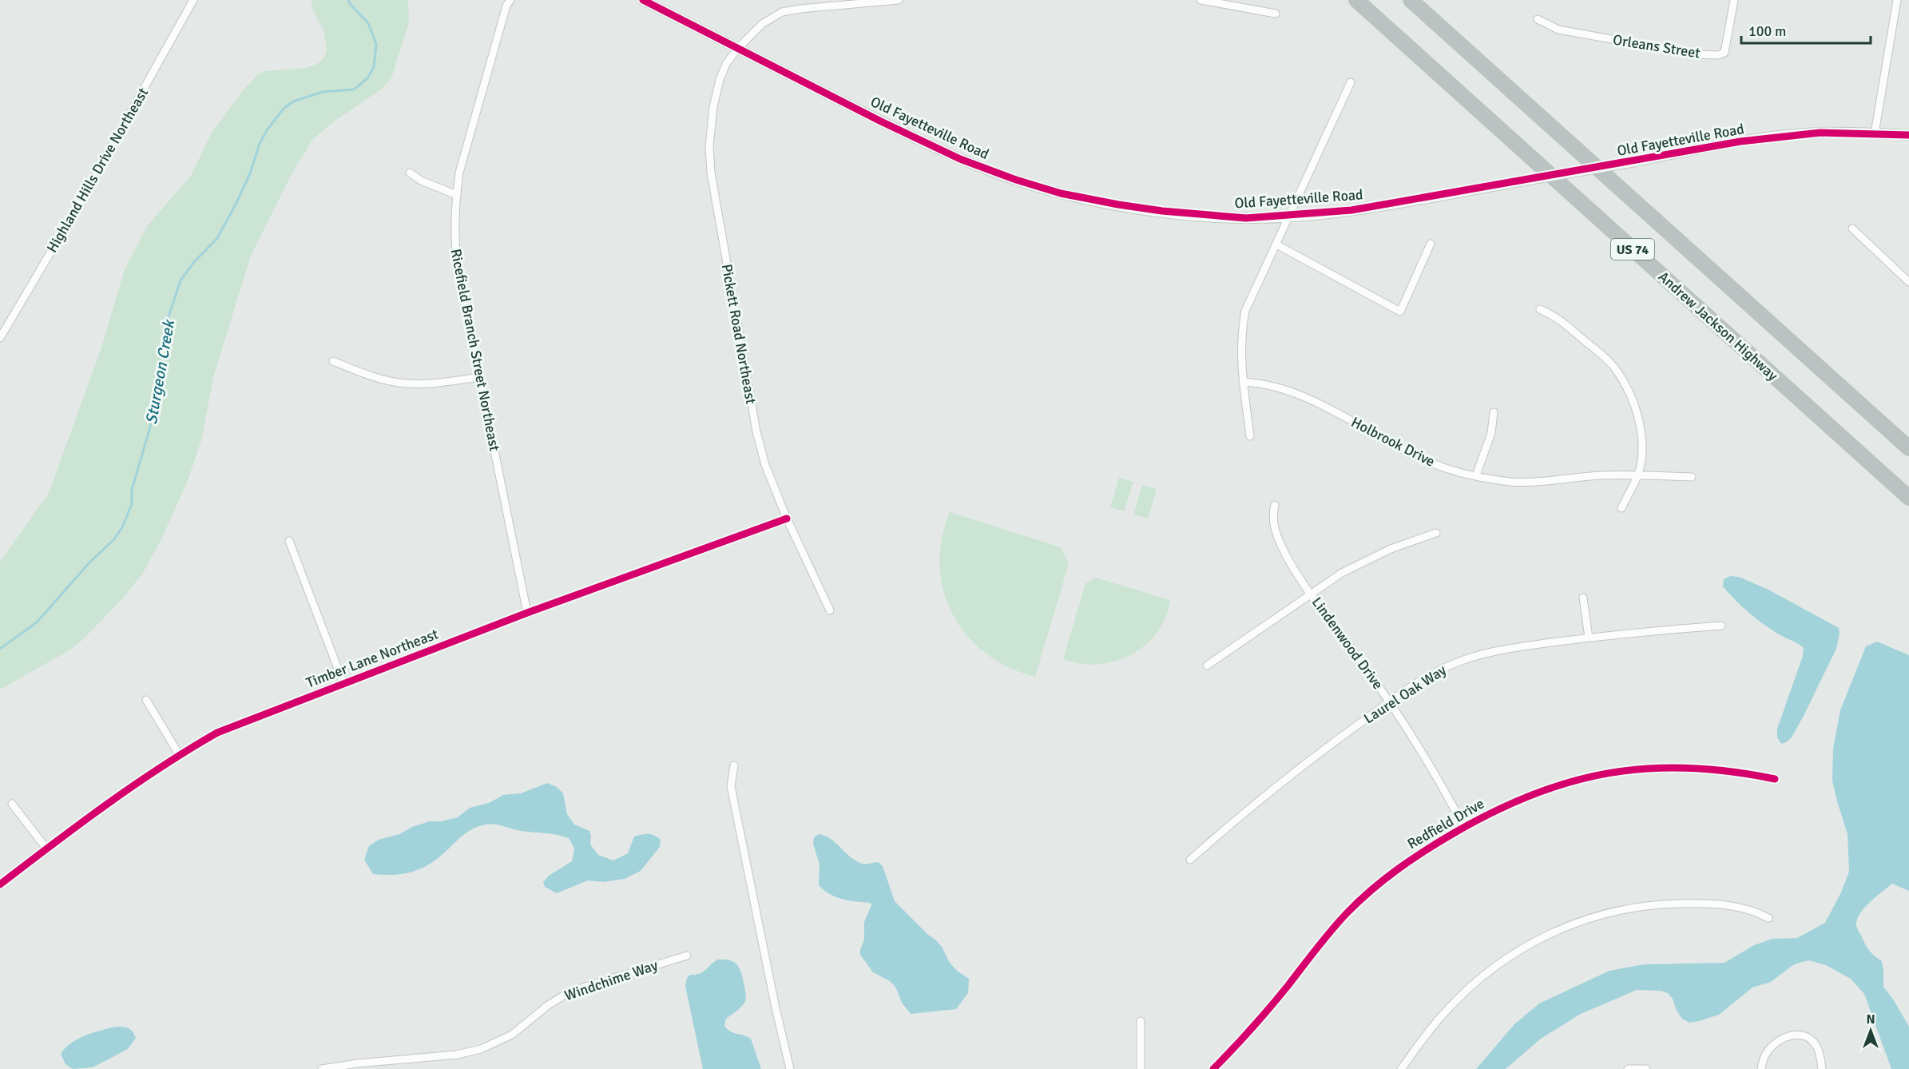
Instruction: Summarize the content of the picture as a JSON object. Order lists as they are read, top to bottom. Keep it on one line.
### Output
{"streets":{"highway":["US 74","Andrew Jackson Highway"],"street":["Orleans Street","Old Fayetteville Road","Highland Hills Drive Northeast","Pickett Road Northeast","Ricefield Branch Street Northeast","Holbrook Drive","Lindenwood Drive","Timber Lane Northeast","Laurel Oak Way","Redfield Drive","Windchime Way"]},"crossings":[["Old Fayetteville Road","Pickett Road Northeast"],["Pickett Road Northeast","Timber Lane Northeast"],["Ricefield Branch Street Northeast","Timber Lane Northeast"],["Lindenwood Drive","Laurel Oak Way"],["Lindenwood Drive","Redfield Drive"]],"water":["Sturgeon Creek"],"scale_bar":"100 m","north":"top"}
